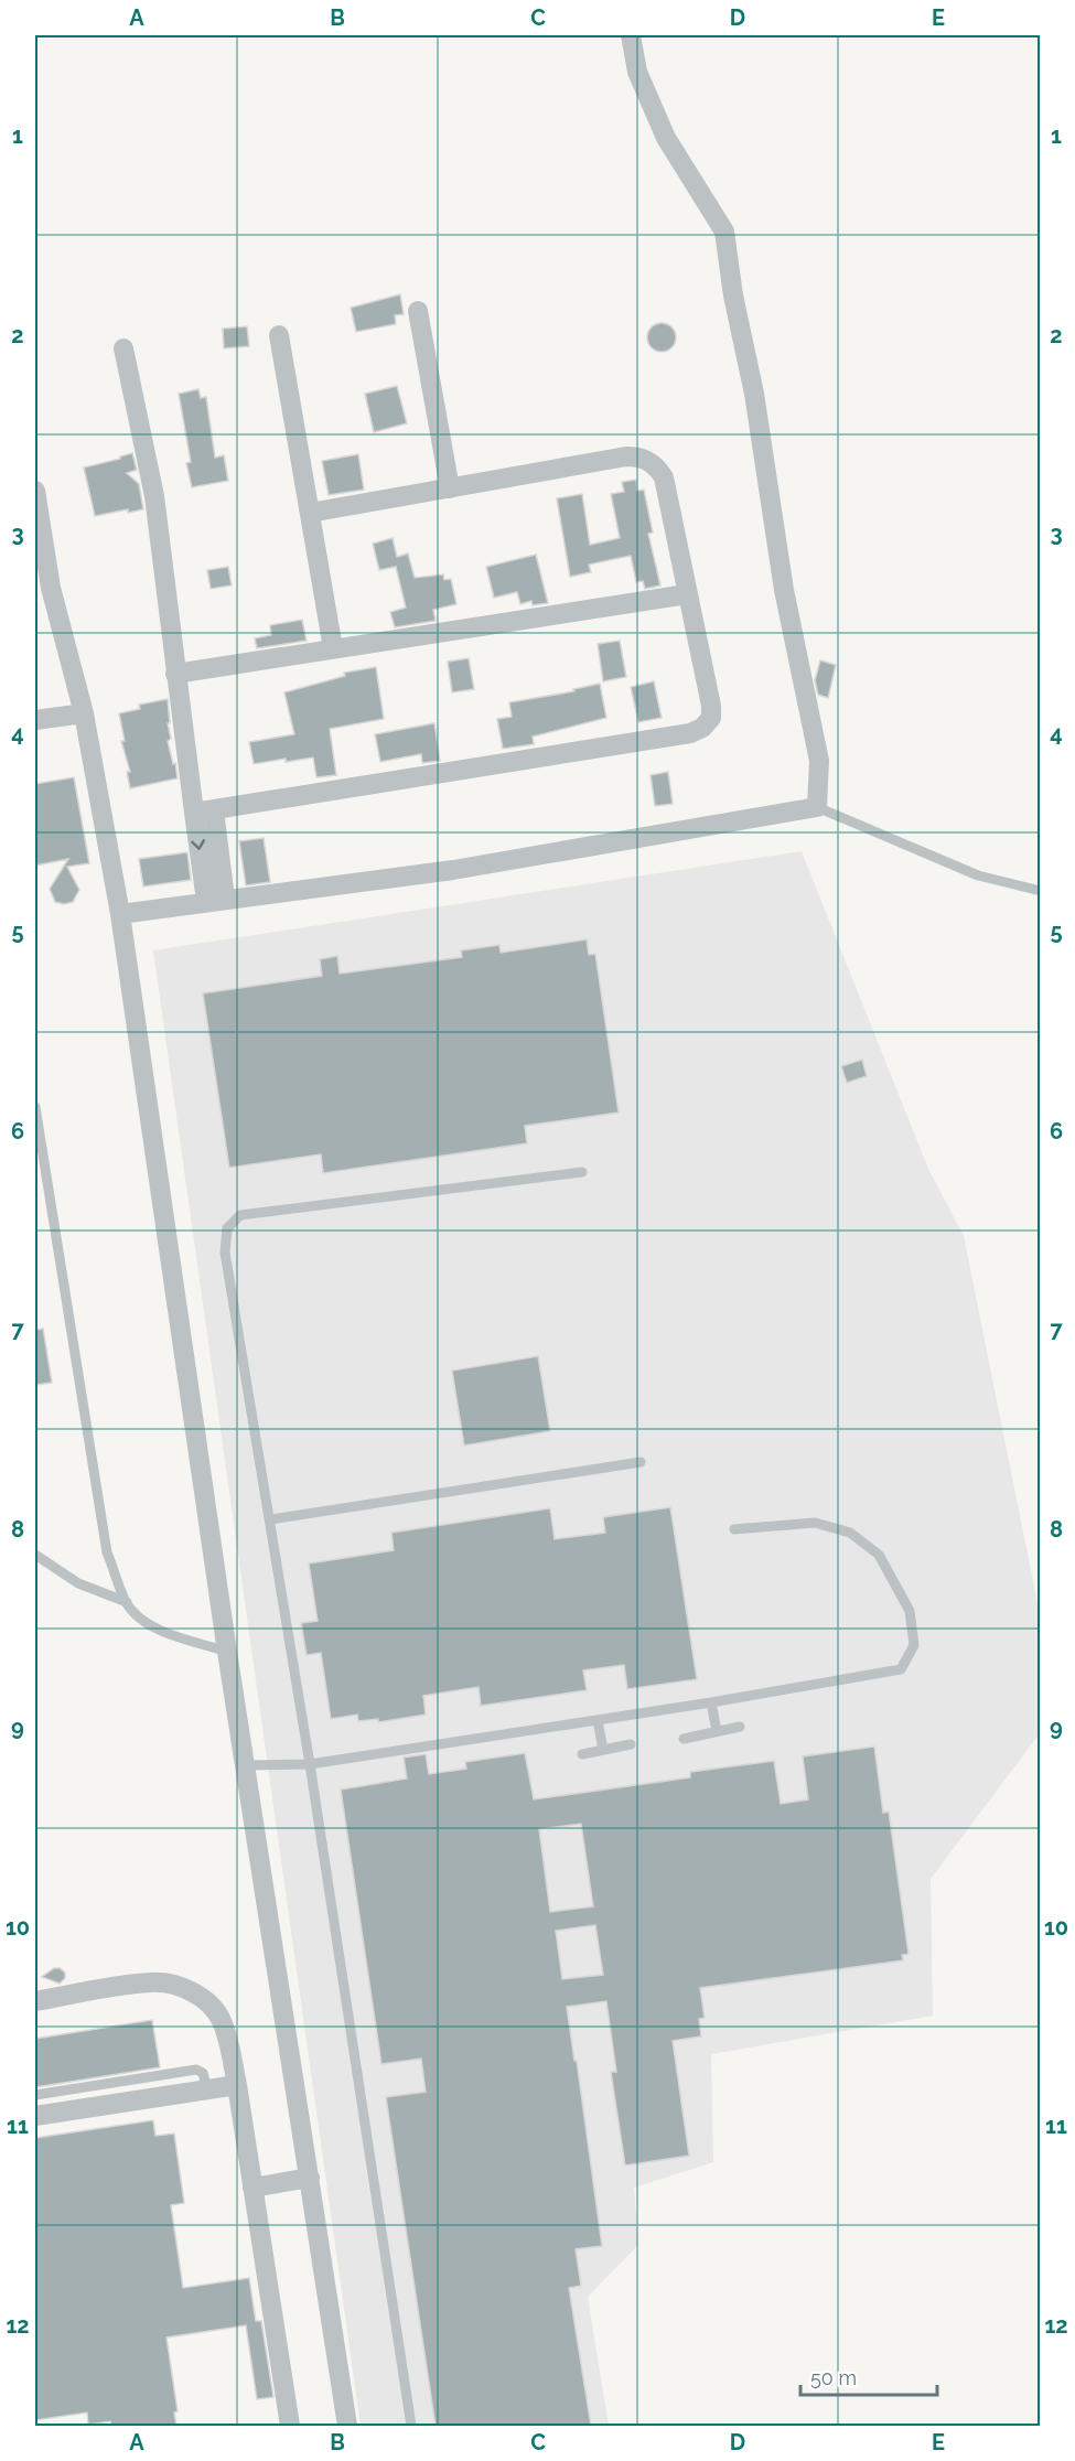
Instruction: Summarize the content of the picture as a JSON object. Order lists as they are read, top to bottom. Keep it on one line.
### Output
{"scale_bar":"50 m","grid":{"columns":["A","B","C","D","E"],"rows":["1","2","3","4","5","6","7","8","9","10","11","12"]}}
